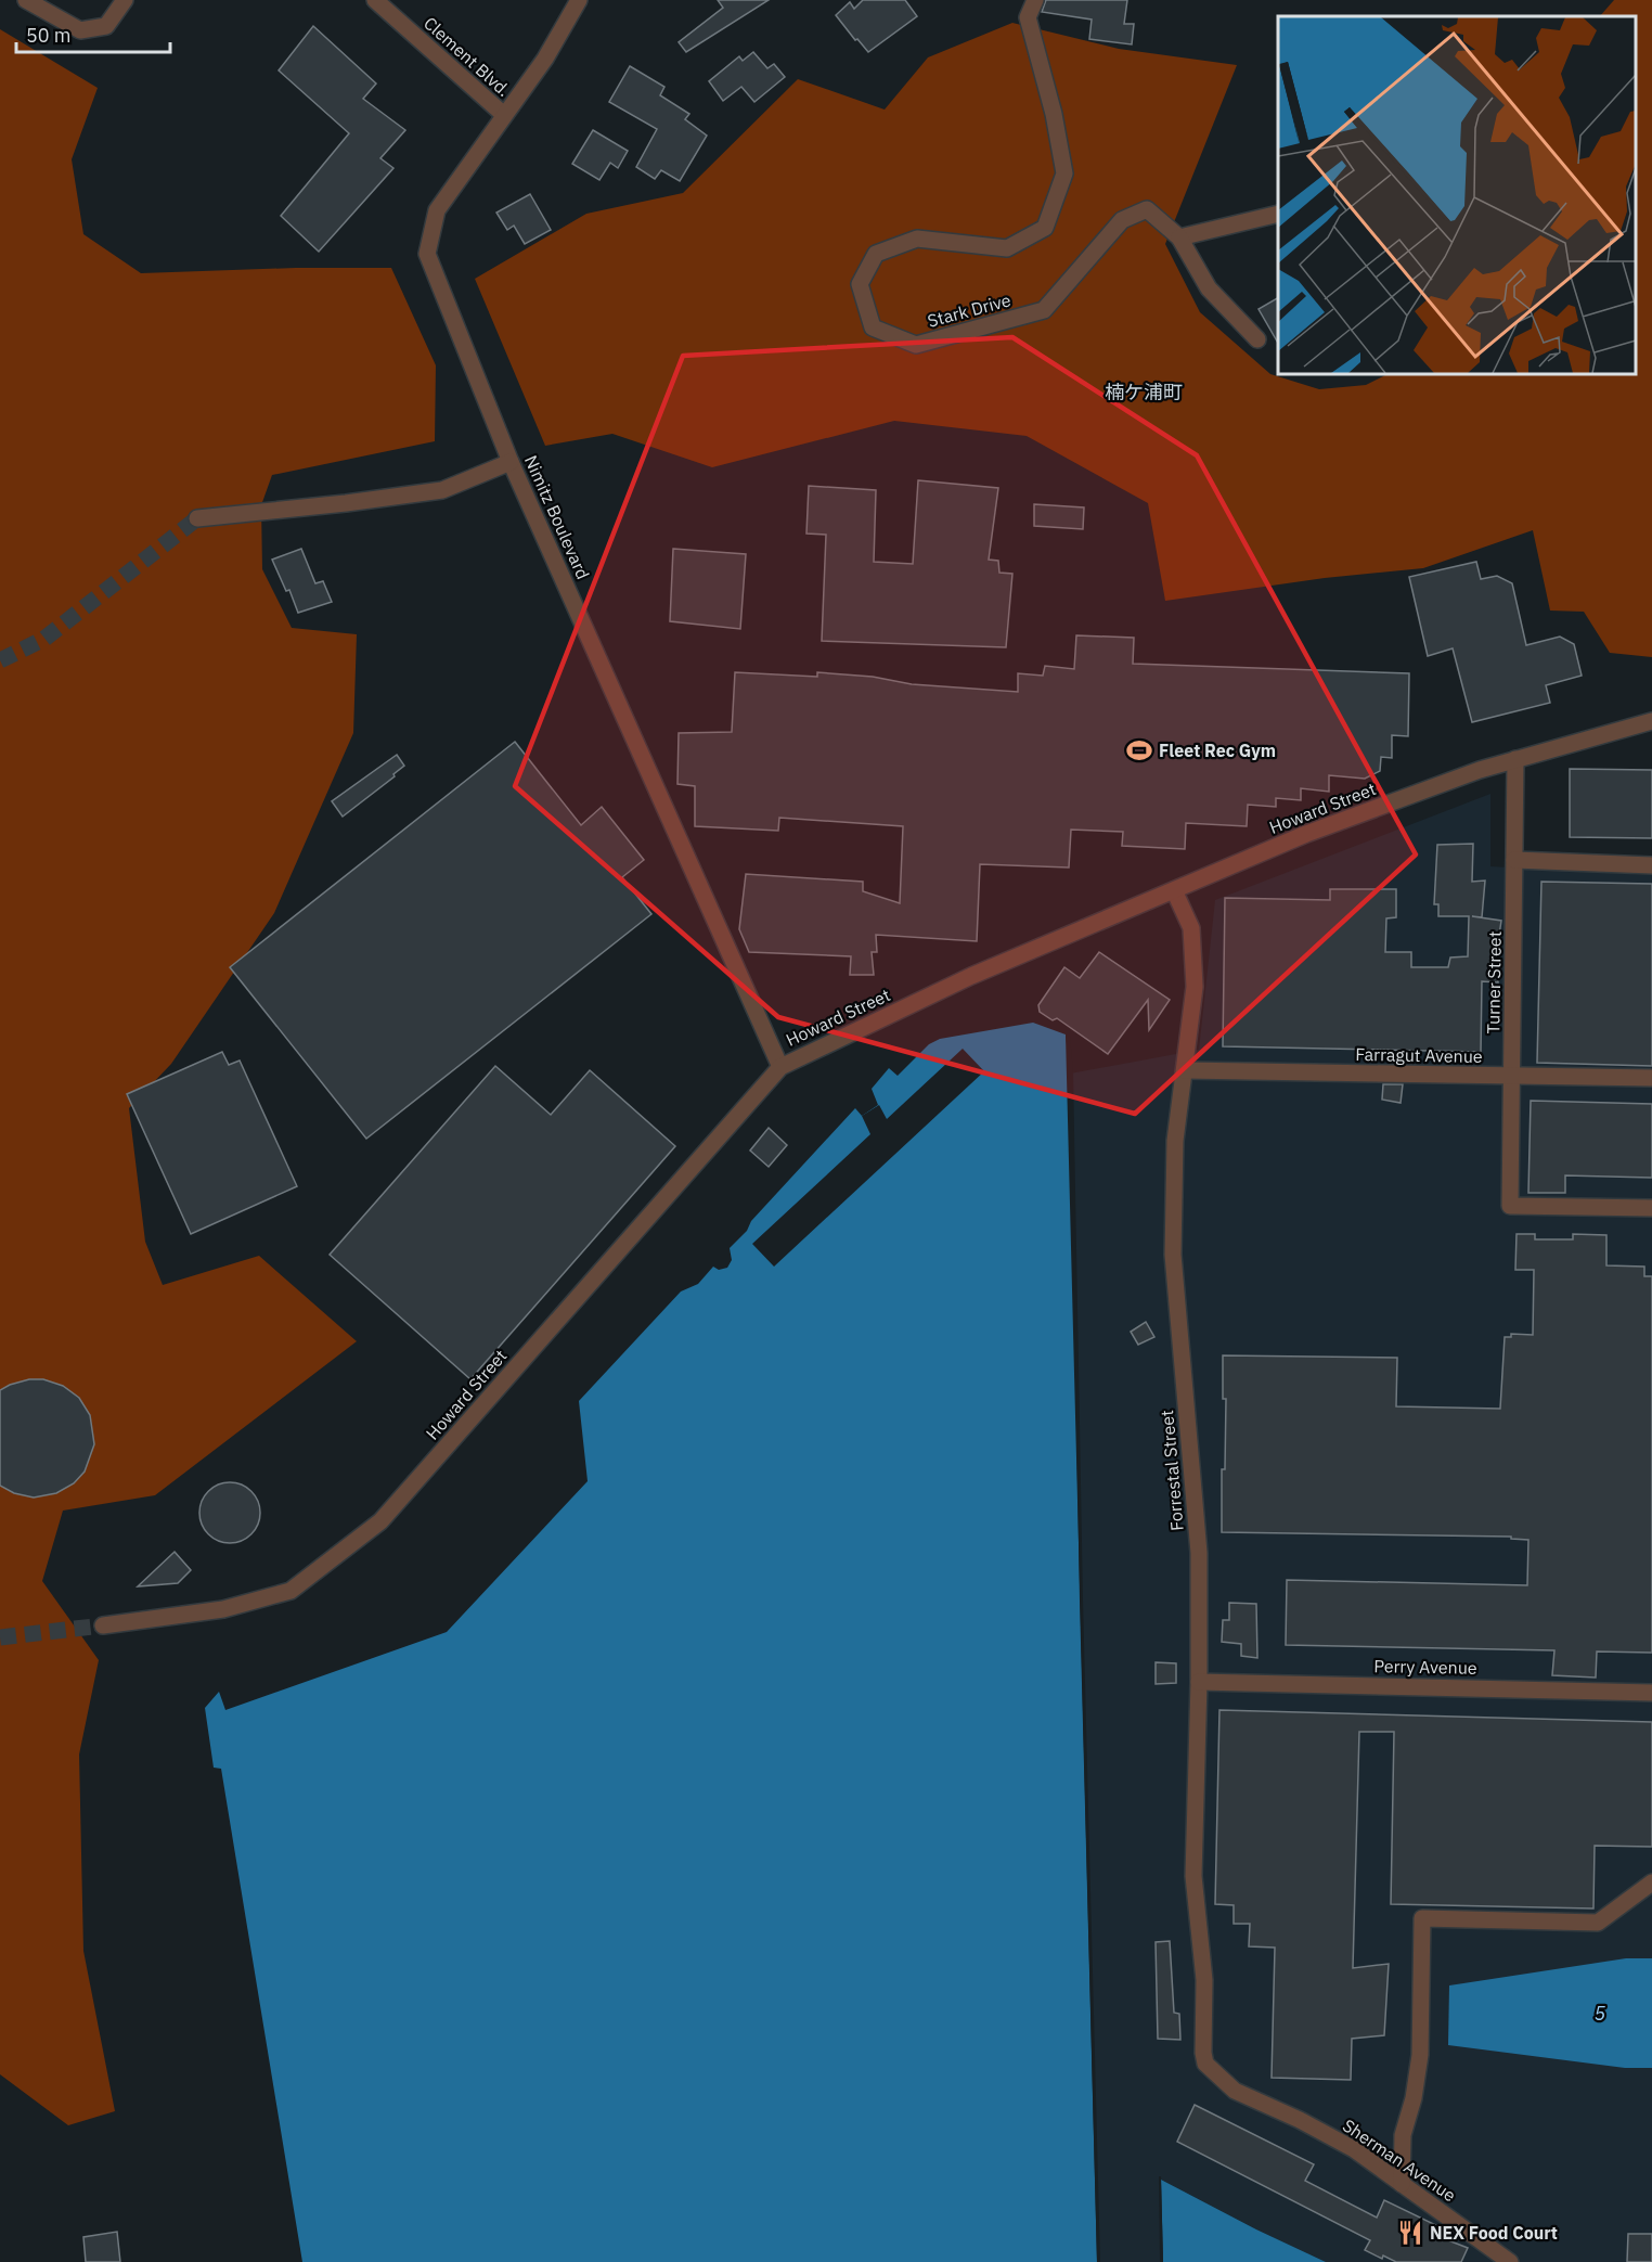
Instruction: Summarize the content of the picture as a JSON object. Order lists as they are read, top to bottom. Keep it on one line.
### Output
{"streets":{"street":["Clement Blvd.","Stark Drive","Nimitz Boulevard","Howard Street","Turner Street","Farragut Avenue","Forrestal Street","Perry Avenue","Sherman Avenue"]},"crossings":[["Clement Blvd.","Nimitz Boulevard"],["Nimitz Boulevard","Howard Street"],["Howard Street","Turner Street"],["Howard Street","Forrestal Street"],["Turner Street","Farragut Avenue"],["Farragut Avenue","Forrestal Street"],["Forrestal Street","Perry Avenue"],["Forrestal Street","Sherman Avenue"]],"districts":["楠ケ浦町"],"water":["5"],"places":{"sports":["Fleet Rec Gym"],"restaurant":["NEX Food Court"]},"scale_bar":"50 m"}
